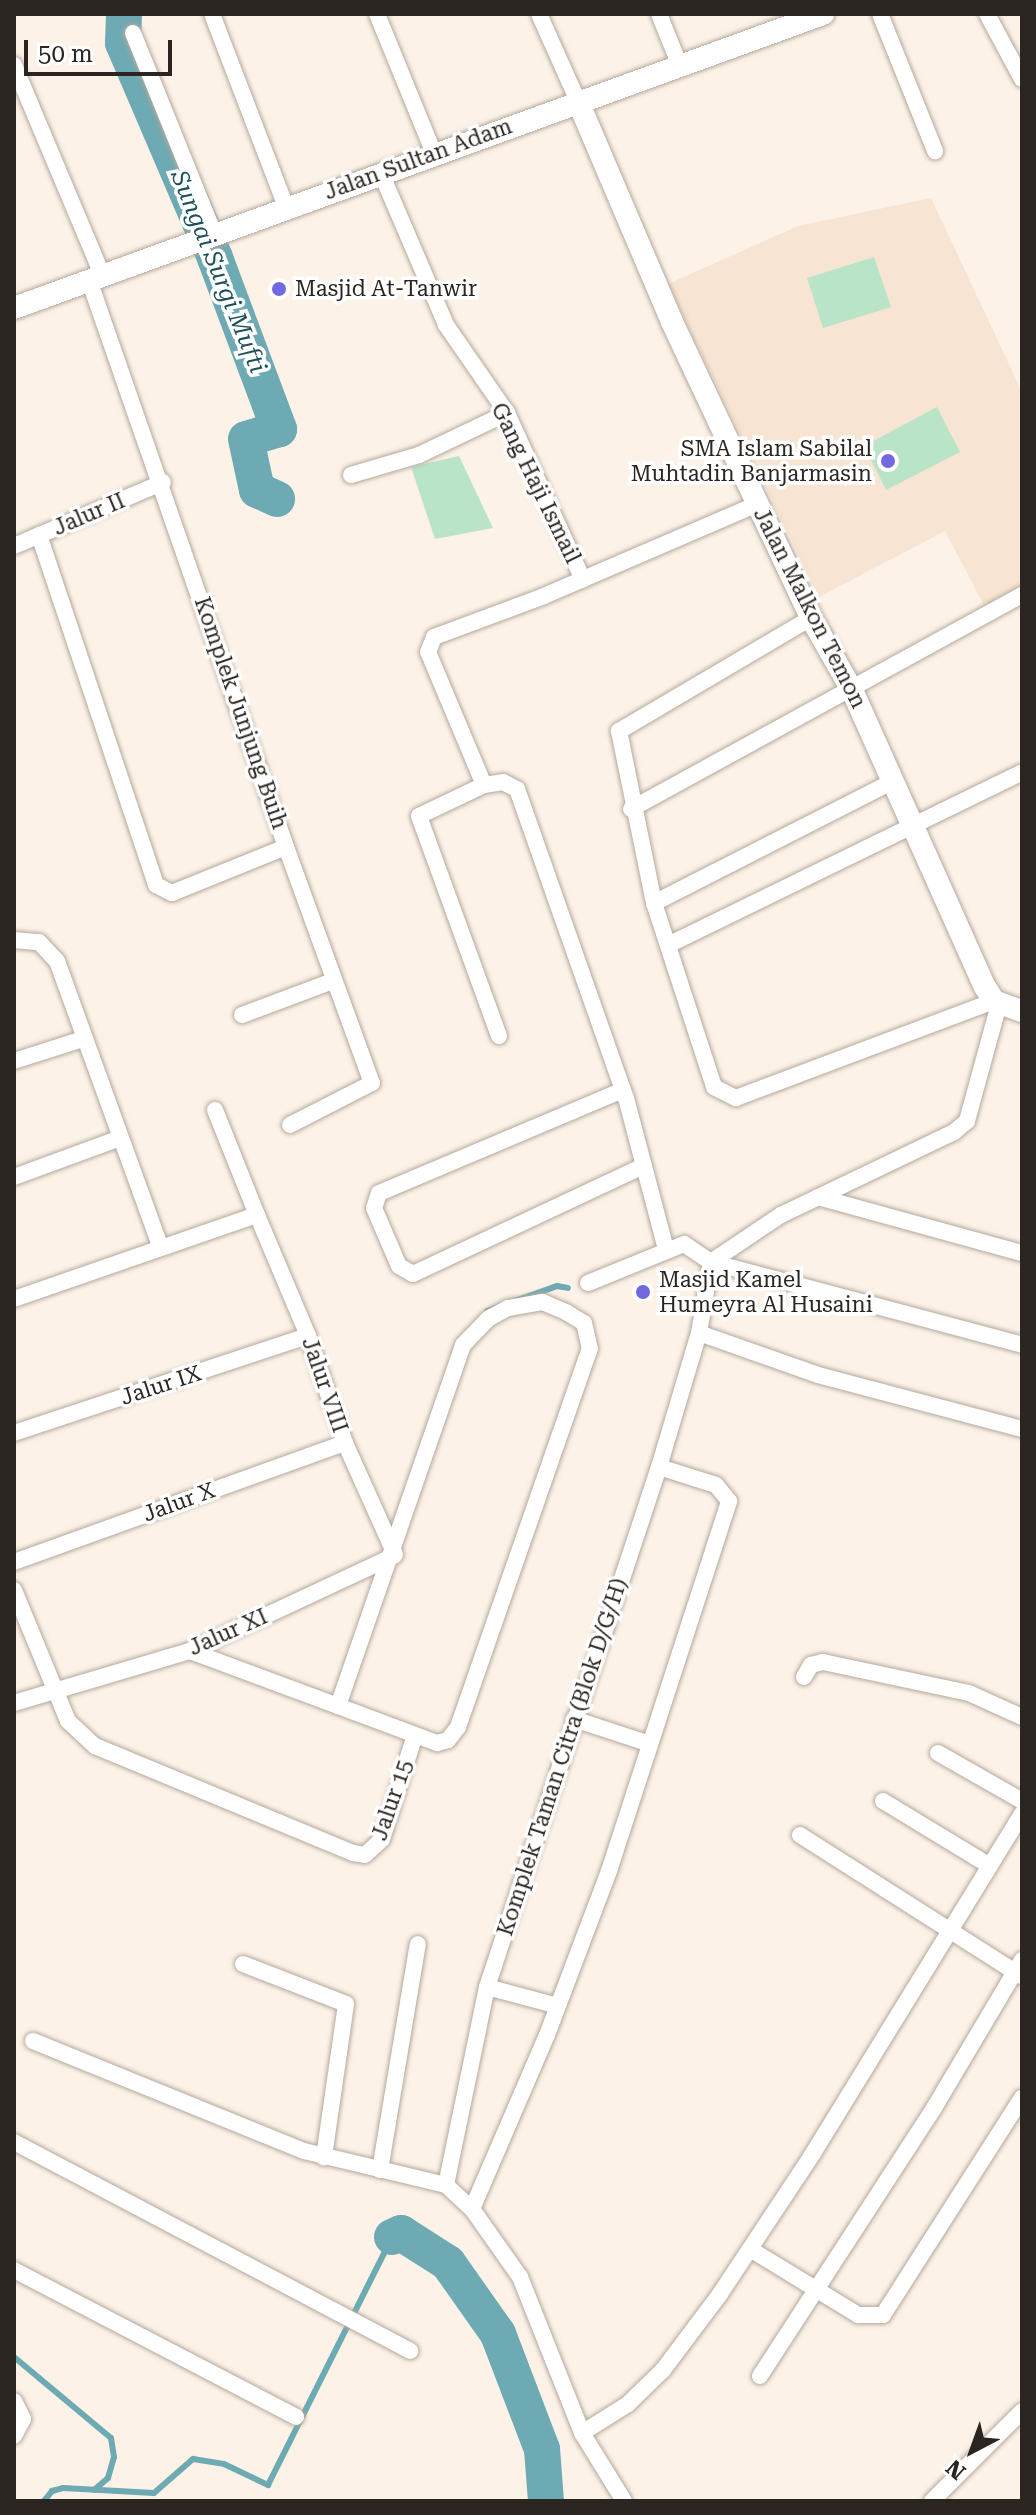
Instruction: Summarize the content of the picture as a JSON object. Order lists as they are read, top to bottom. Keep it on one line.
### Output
{"streets":{"street":["Jalan Sultan Adam","Gang Haji Ismail","Jalur II","Jalan Malkon Temon","Komplek Junjung Buih","Jalur IX","Jalur VIII","Jalur X","Jalur XI","Komplek Taman Citra (Blok D/G/H)","Jalur 15"]},"crossings":[["Jalan Sultan Adam","Gang Haji Ismail"],["Jalan Sultan Adam","Jalan Malkon Temon"],["Jalan Sultan Adam","Komplek Junjung Buih"],["Jalur II","Komplek Junjung Buih"],["Jalur IX","Jalur VIII"],["Jalur VIII","Jalur X"],["Jalur VIII","Jalur XI"],["Jalur VIII","Jalur 15"],["Jalur XI","Jalur 15"]],"water":["Sungai Surgi Mufti"],"places":["Masjid At-Tanwir","SMA Islam Sabilal Muhtadin Banjarmasin","Masjid Kamel Humeyra Al Husaini"],"scale_bar":"50 m","north":"bottom left"}
